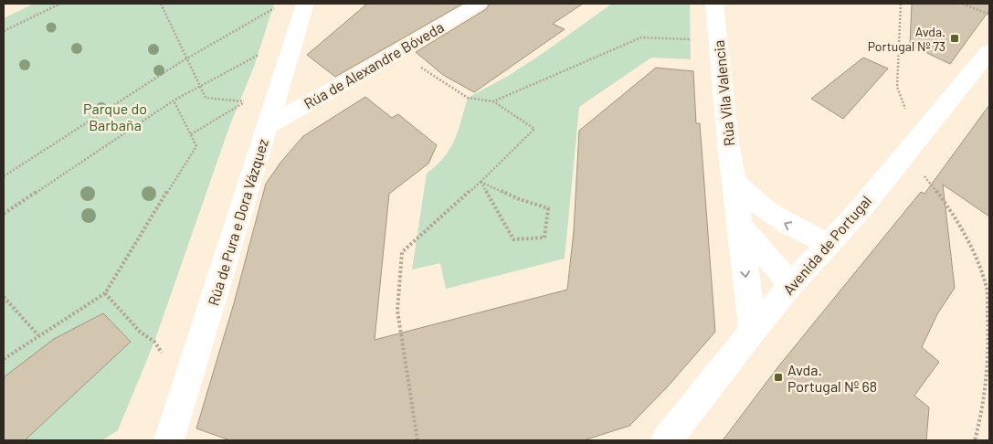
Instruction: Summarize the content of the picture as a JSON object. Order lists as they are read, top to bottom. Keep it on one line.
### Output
{"streets":{"street":["Rúa de Alexandre Bóveda","Rúa Vila Valencia","Rúa de Pura e Dora Vázquez","Avenida de Portugal"]},"crossings":[["Rúa de Alexandre Bóveda","Rúa de Pura e Dora Vázquez"],["Rúa Vila Valencia","Avenida de Portugal"]],"parks":["Parque do Barbaña"],"places":{"transit":["Avda. Portugal Nº 73","Avda. Portugal Nº 68"]}}
